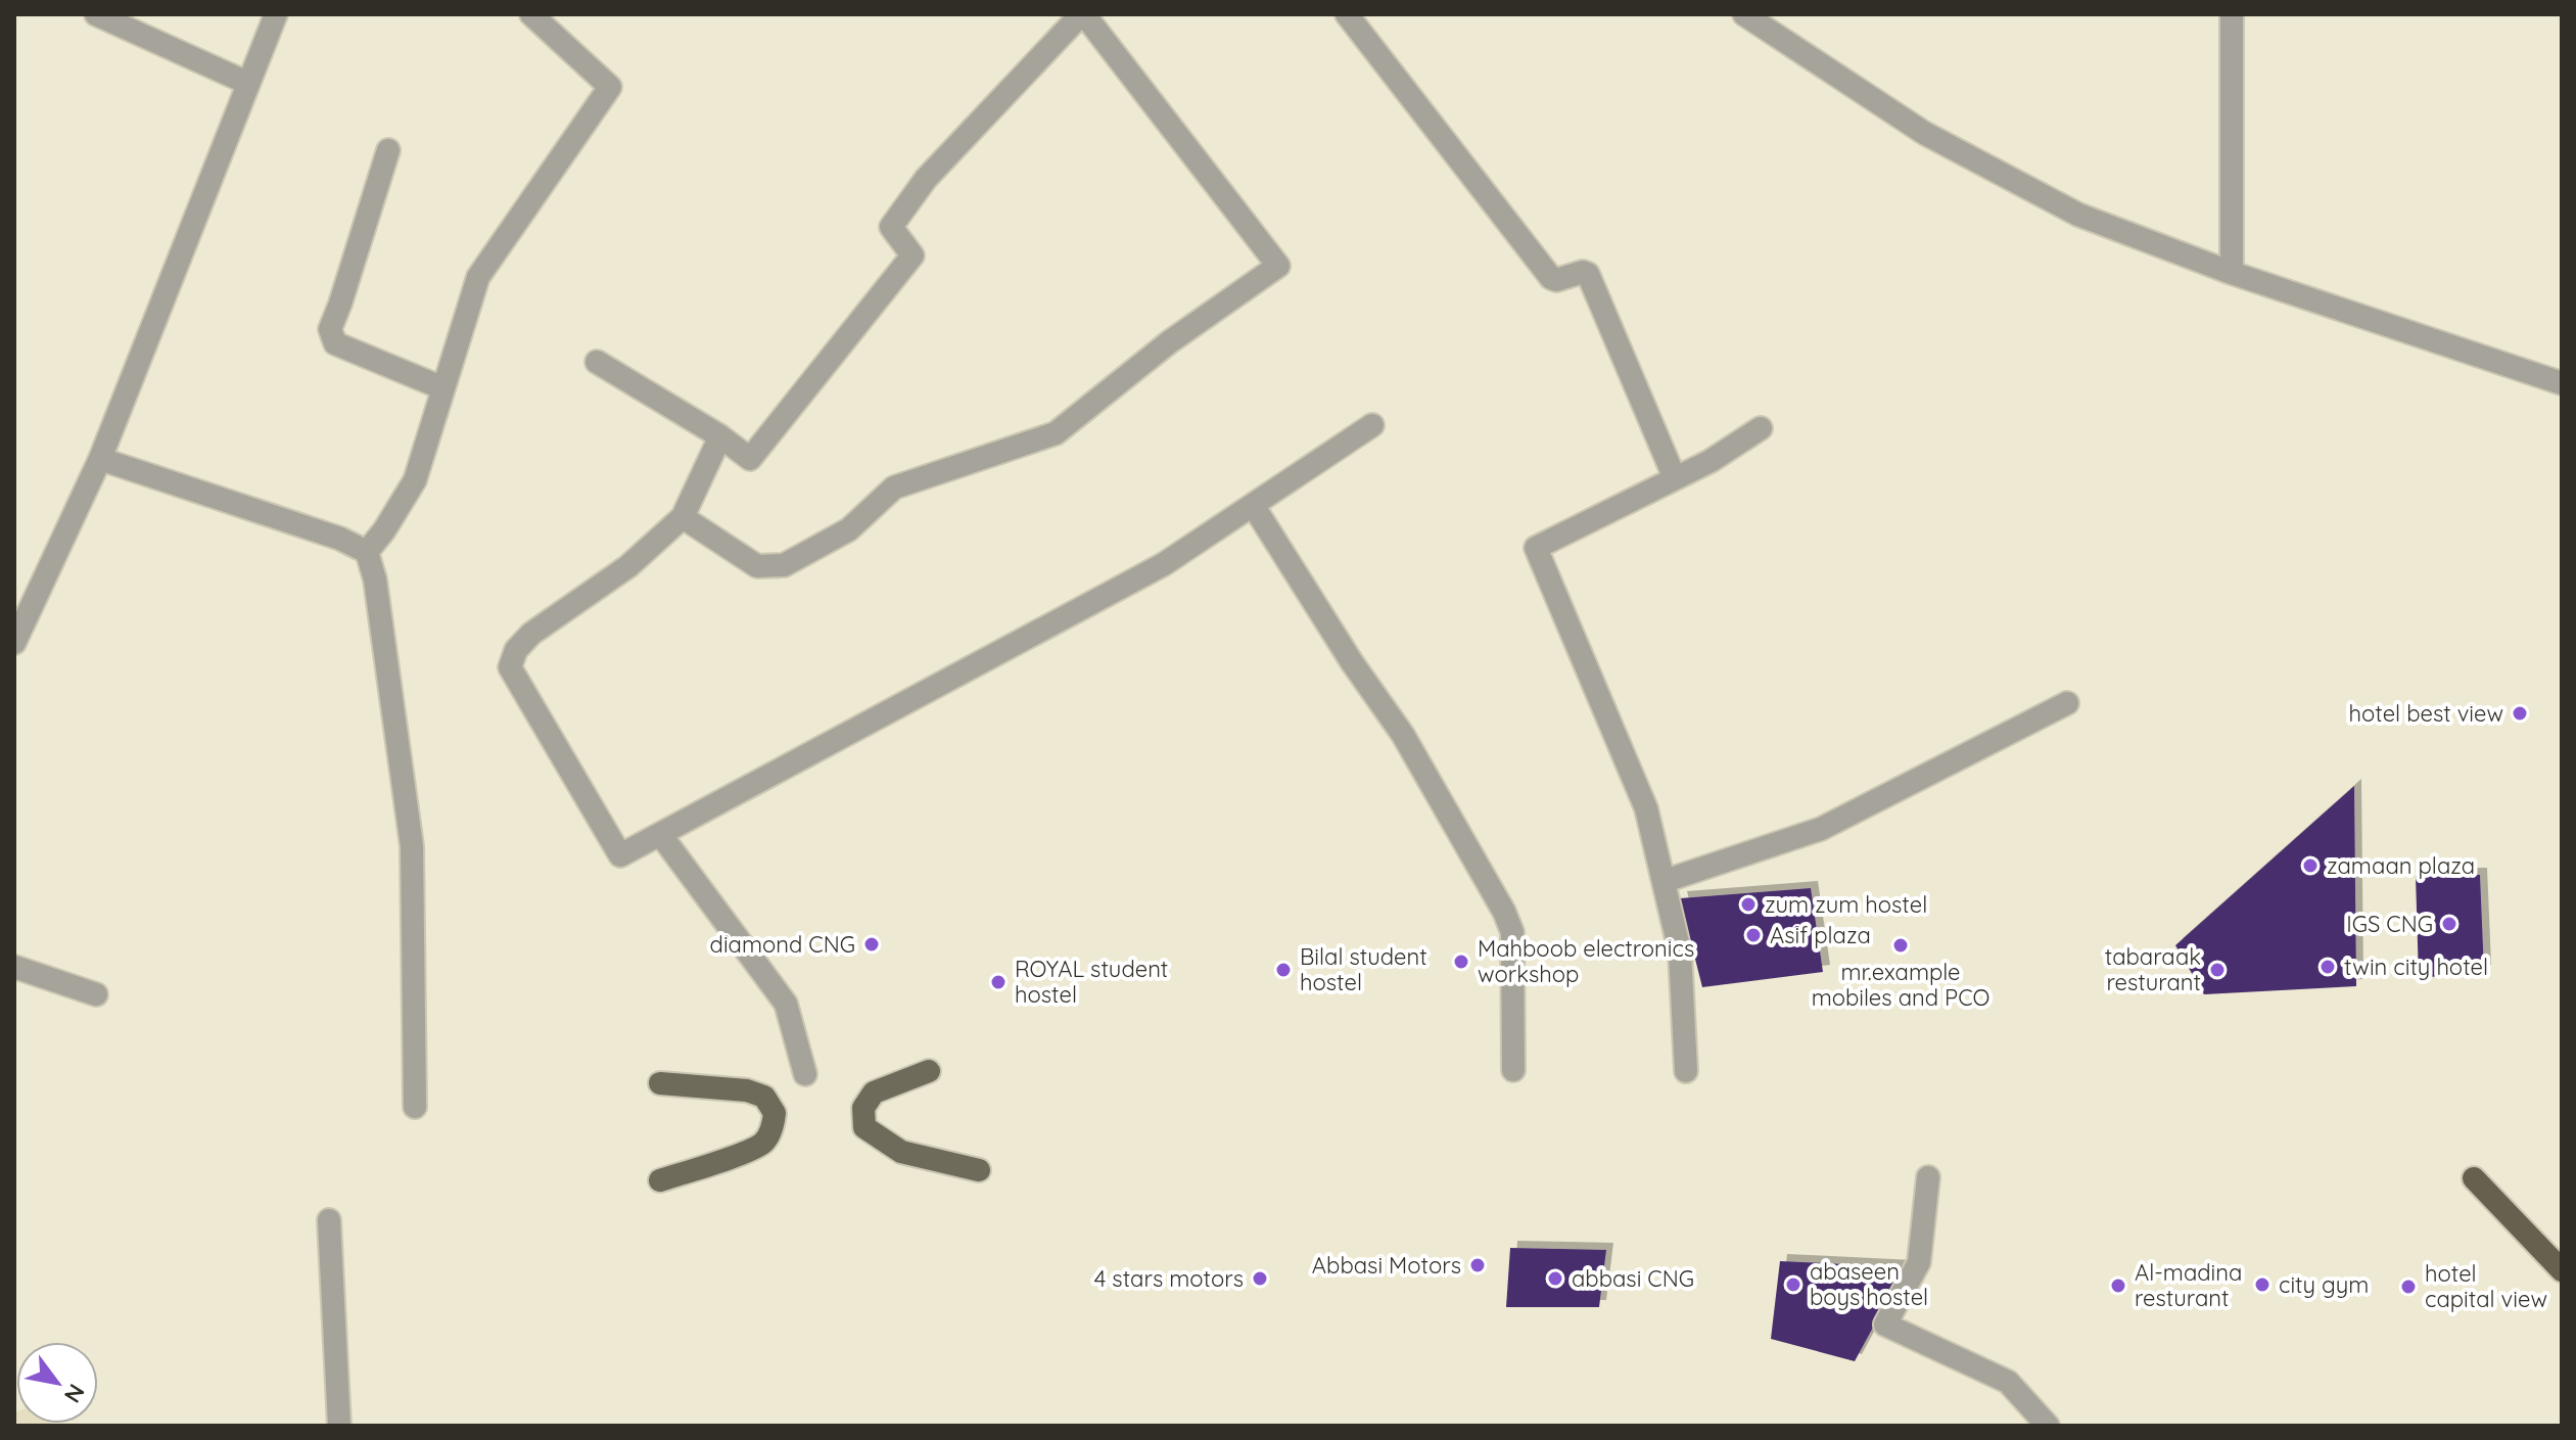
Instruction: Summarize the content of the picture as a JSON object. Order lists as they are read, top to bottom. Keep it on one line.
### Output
{"places":["hotel best view","zamaan plaza","zum zum hostel","IGS CNG","Asif plaza","diamond CNG","mr.example mobiles and PCO","Mahboob electronics workshop","twin city hotel","Bilal student hostel","tabaraak resturant","ROYAL student hostel","Abbasi Motors","4 stars motors","abbasi CNG","abaseen boys hostel","city gym","Al-madina resturant","hotel capital view"],"north":"bottom right"}
